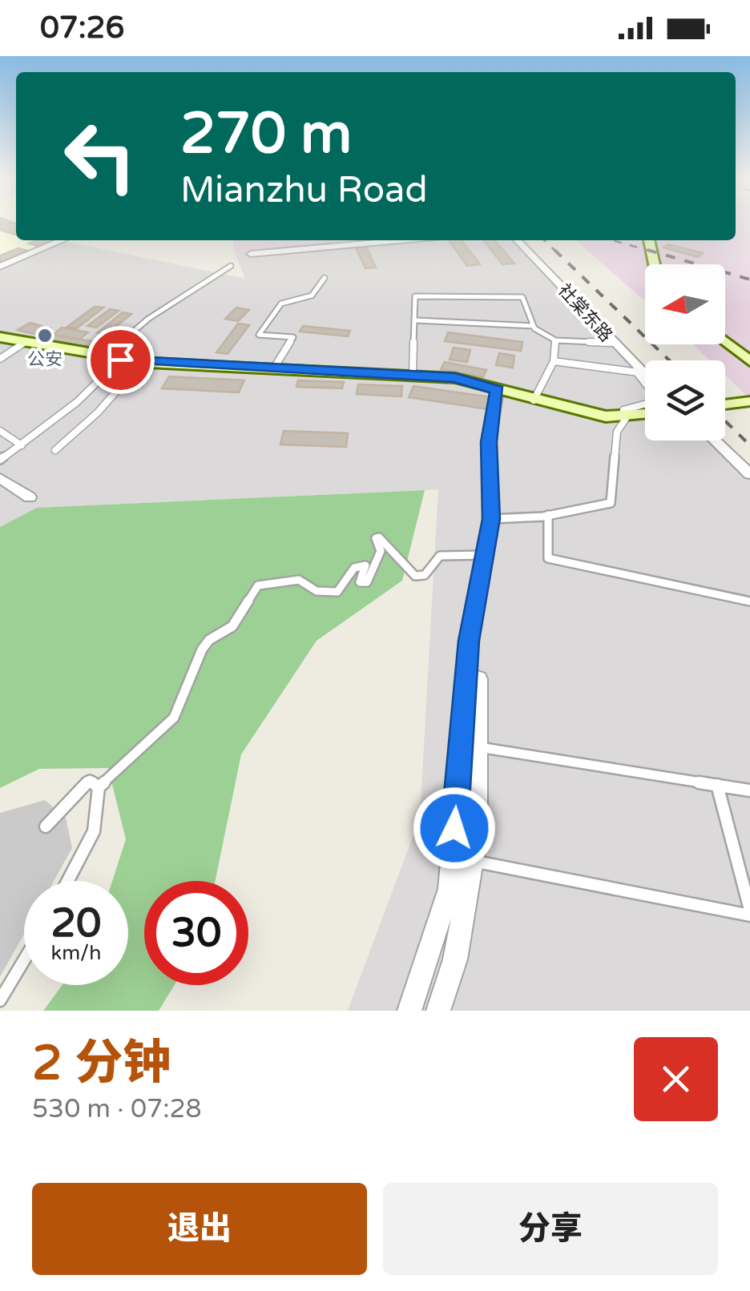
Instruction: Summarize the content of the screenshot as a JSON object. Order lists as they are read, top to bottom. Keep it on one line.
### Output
{"streets":{"street":["社棠东路"]},"places":["公安"],"north":"left","page":{"status":"07:26","turn":["270 m","Mianzhu Road"],"speed":"20 km/h","limit":"30","heading":["2 分钟","530 m · 07:28"],"buttons":["退出","分享"]}}
